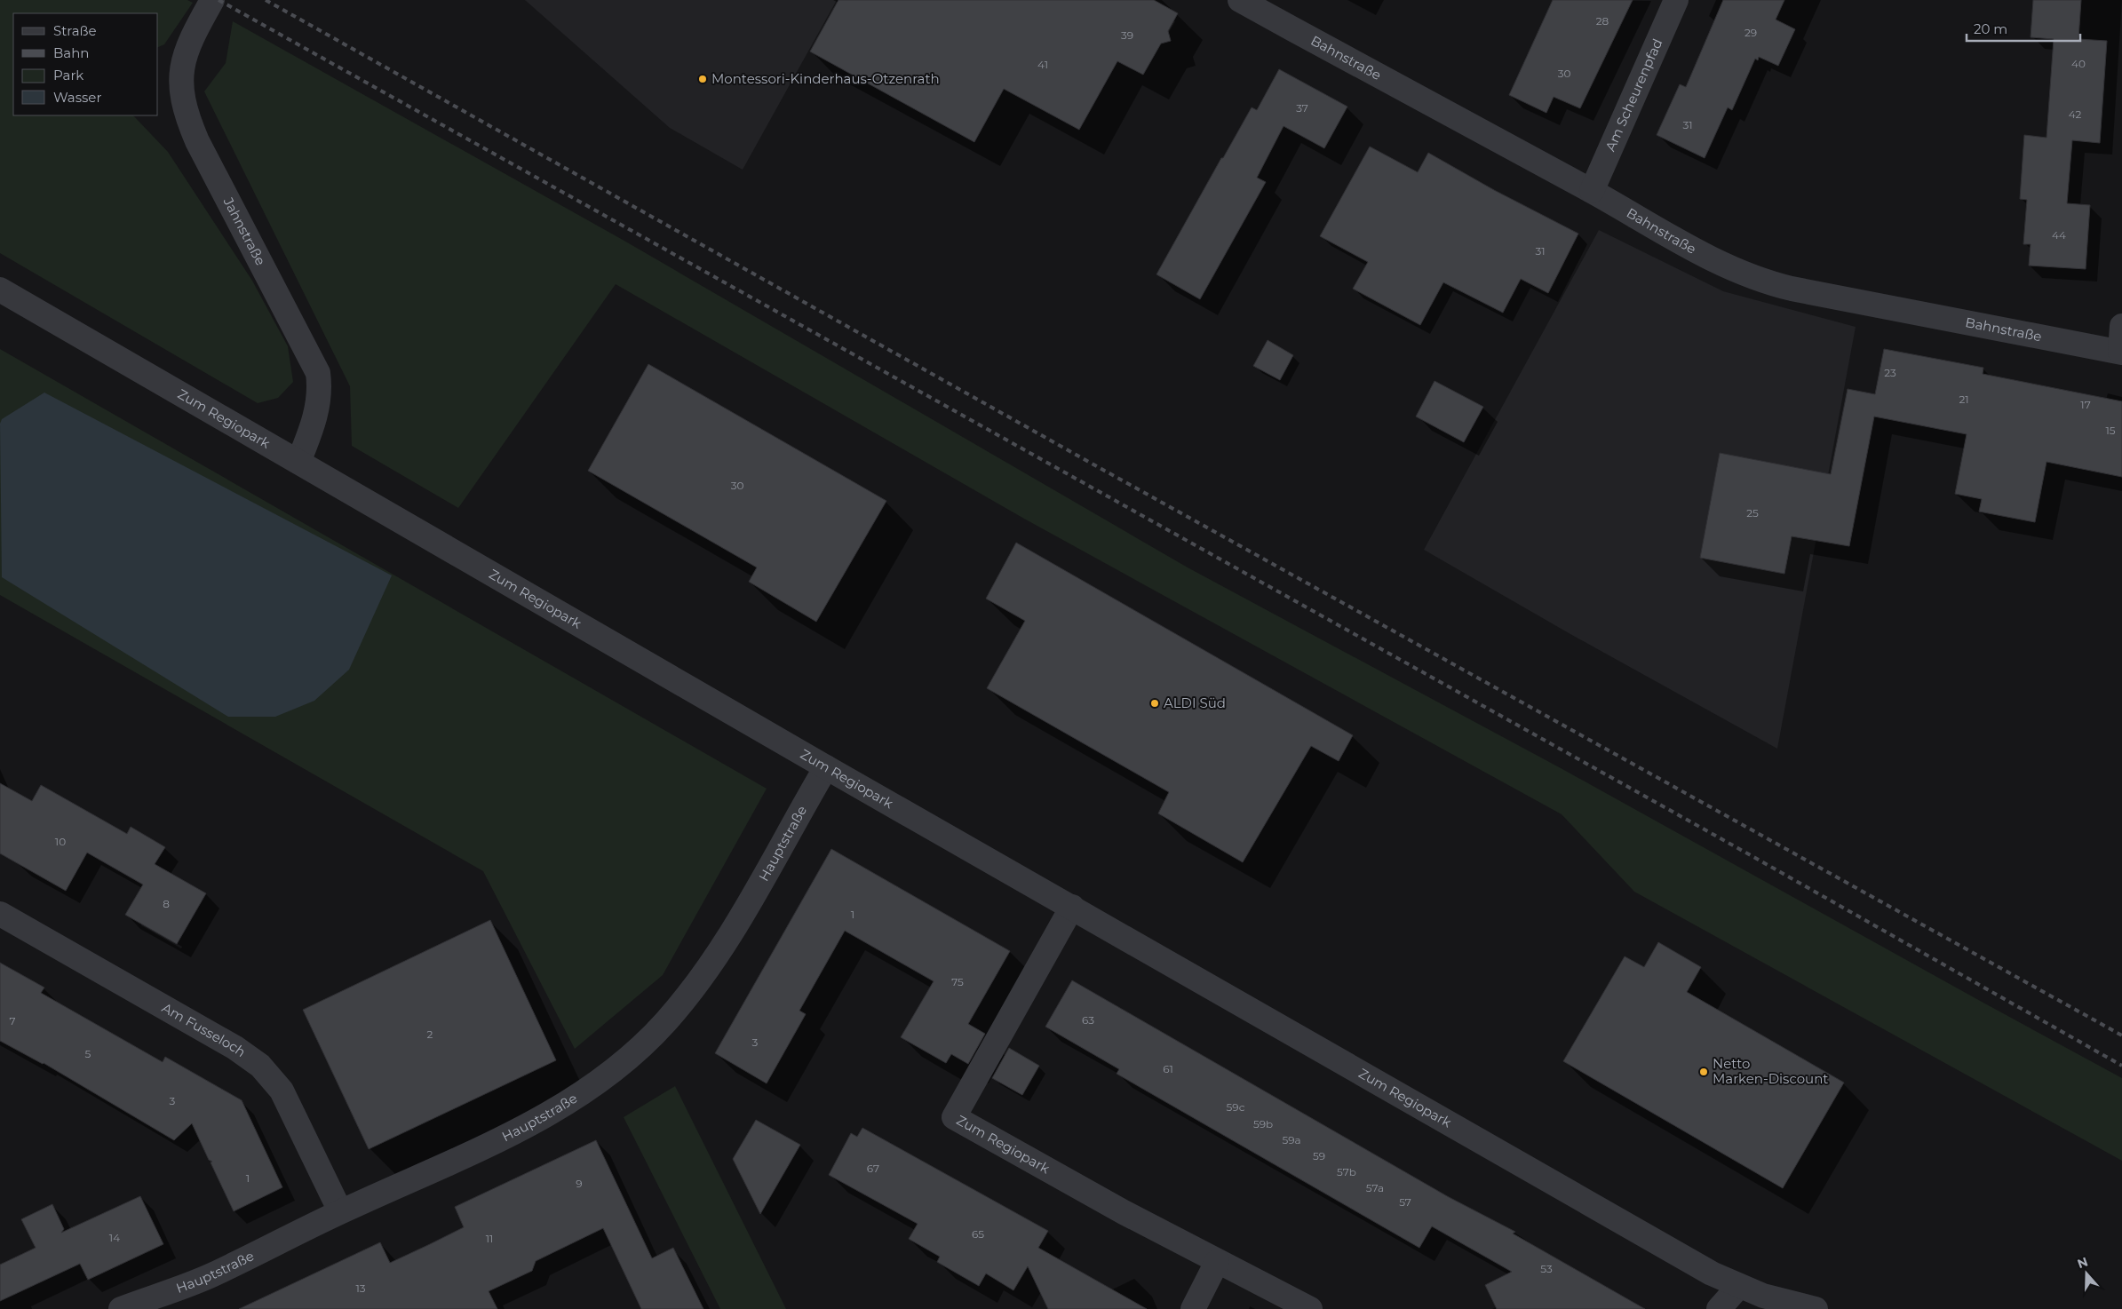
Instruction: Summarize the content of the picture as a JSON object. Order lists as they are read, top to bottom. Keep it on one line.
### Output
{"streets":{"street":["Bahnstraße","Am Scheurenpfad","Jahnstraße","Zum Regiopark","Hauptstraße","Am Fusseloch"]},"crossings":[["Bahnstraße","Am Scheurenpfad"],["Jahnstraße","Zum Regiopark"],["Zum Regiopark","Hauptstraße"],["Hauptstraße","Am Fusseloch"]],"places":["Montessori-Kinderhaus-Otzenrath","ALDI Süd","Netto Marken-Discount"],"house_numbers":["28","29","39","40","41","30","37","42","31","44","31","23","21","17","15","30","25","10","8","1","75","63","7","2","3","5","61","3","59c","59b","59a","59","67","57b","1","9","57a","57","65","14","11","53","13"],"legend":["Straße","Bahn","Park","Wasser"],"scale_bar":"20 m","north":"top"}
